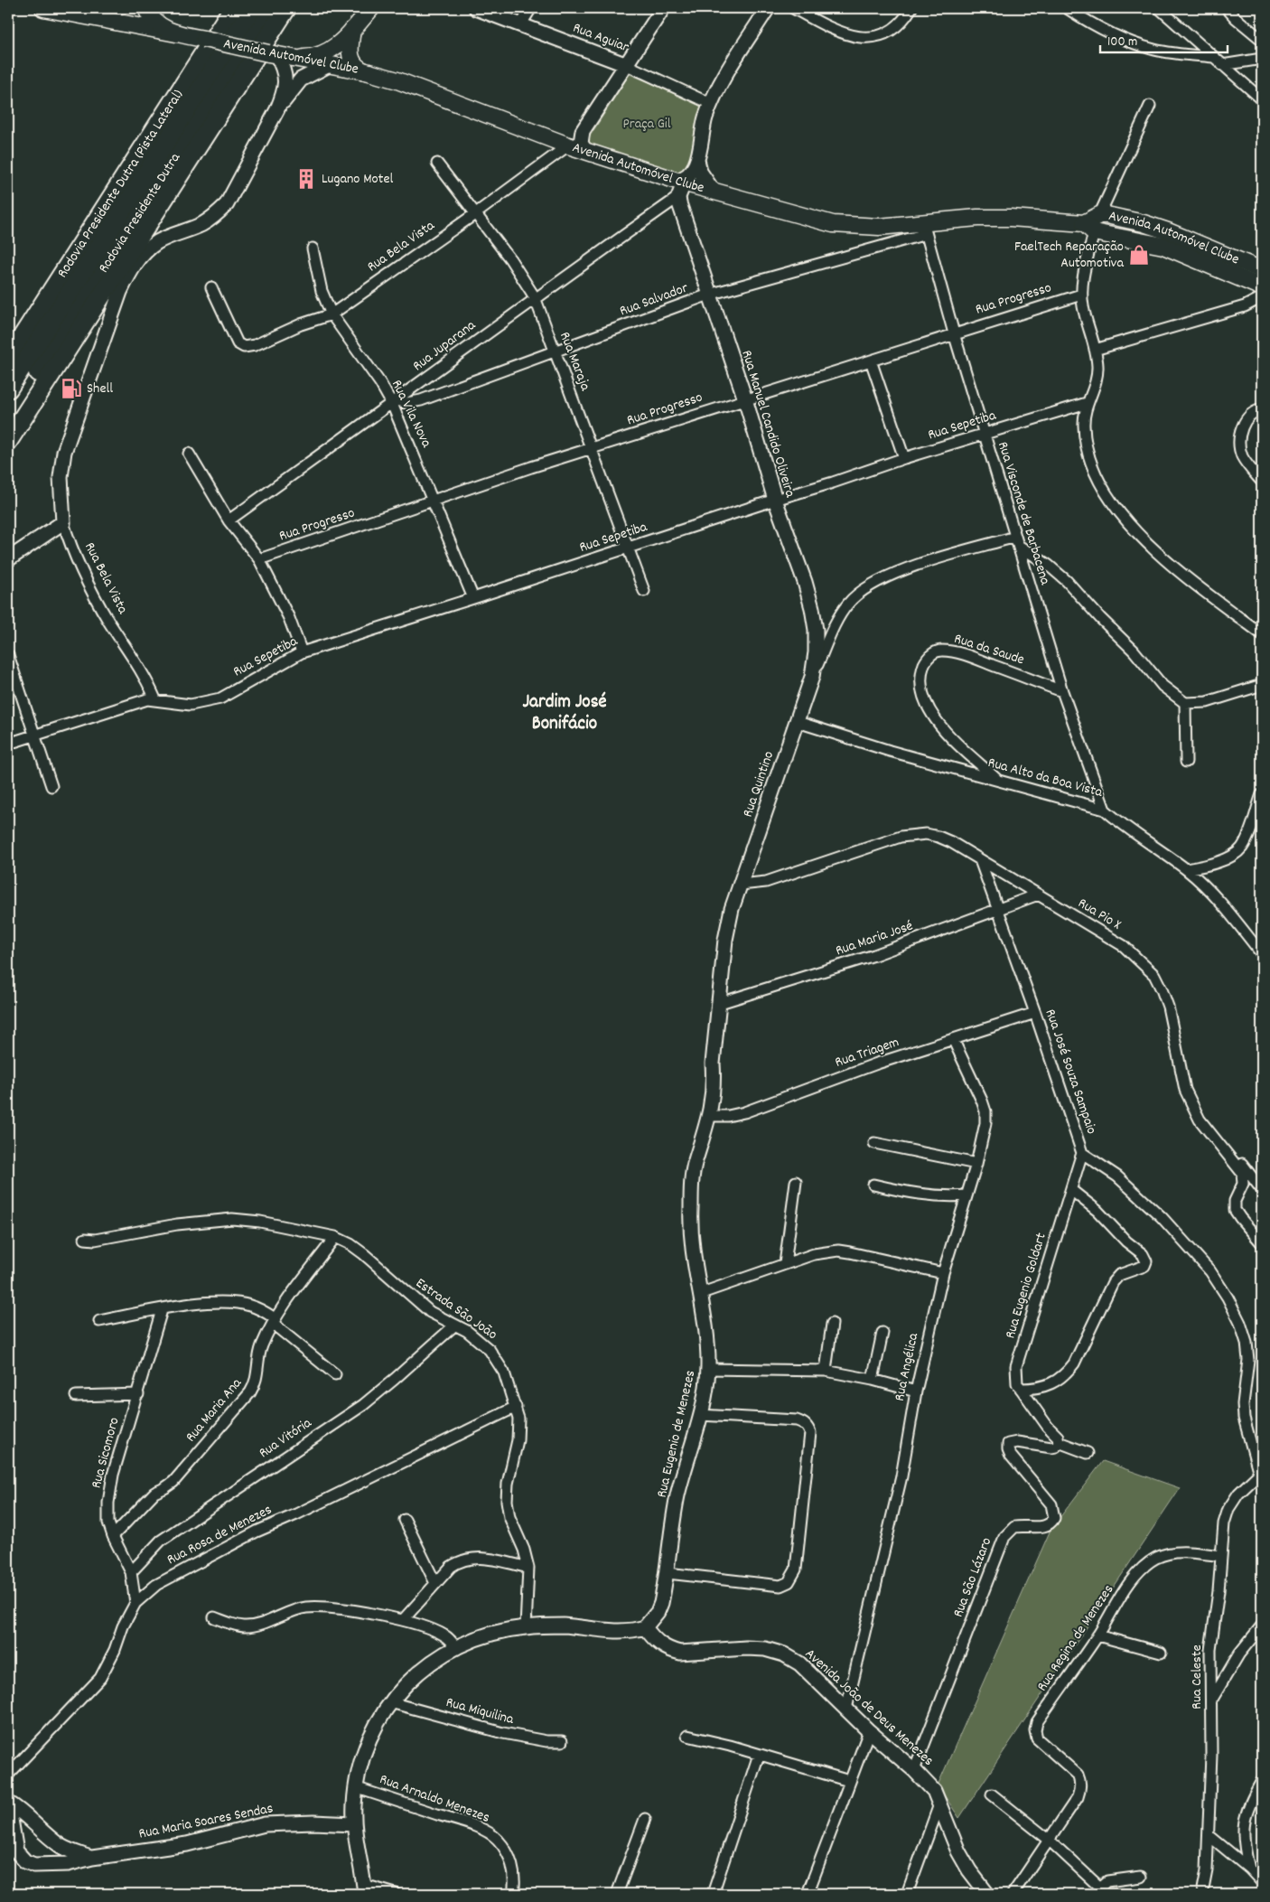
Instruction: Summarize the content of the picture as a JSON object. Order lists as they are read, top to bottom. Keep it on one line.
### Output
{"streets":{"highway":["Rodovia Presidente Dutra (Pista Lateral)","Rodovia Presidente Dutra"],"main road":["Rua Aguiar","Avenida Automóvel Clube","Rua Manuel Candido Oliveira","Rua Quintino","Rua Eugenio de Menezes","Avenida João de Deus Menezes","Rua Maria Soares Sendas"],"street":["Rua Bela Vista","Rua Progresso","Rua Salvador","Rua Juparana","Rua Maraja","Rua Vila Nova","Rua Sepetiba","Rua Visconde de Barbacena","Rua da Saude","Rua Alto da Boa Vista","Rua Pio X","Rua Maria José","Rua Triagem","Rua José Souza Sampaio","Rua Eugenio Goldart","Estrada São João","Rua Angélica","Rua Maria Ana","Rua Vitória","Rua Sicomoro","Rua Rosa de Menezes","Rua São Lázaro","Rua Regina de Menezes","Rua Celeste","Rua Miquilina","Rua Arnaldo Menezes"]},"crossings":[["Avenida Automóvel Clube","Rua Bela Vista"],["Avenida Automóvel Clube","Rua Salvador"],["Avenida Automóvel Clube","Rua Juparana"],["Avenida Automóvel Clube","Rua Manuel Candido Oliveira"],["Avenida Automóvel Clube","Rua Visconde de Barbacena"],["Rua Bela Vista","Rua Maraja"],["Rua Bela Vista","Rua Vila Nova"],["Rua Bela Vista","Rua Sepetiba"],["Rua Progresso","Rua Maraja"],["Rua Progresso","Rua Vila Nova"],["Rua Progresso","Rua Manuel Candido Oliveira"],["Rua Progresso","Rua Visconde de Barbacena"],["Rua Salvador","Rua Juparana"],["Rua Salvador","Rua Maraja"],["Rua Salvador","Rua Vila Nova"],["Rua Salvador","Rua Manuel Candido Oliveira"],["Rua Salvador","Rua Visconde de Barbacena"],["Rua Juparana","Rua Maraja"],["Rua Juparana","Rua Vila Nova"],["Rua Juparana","Rua Manuel Candido Oliveira"],["Rua Maraja","Rua Sepetiba"],["Rua Vila Nova","Rua Sepetiba"],["Rua Manuel Candido Oliveira","Rua Sepetiba"],["Rua Manuel Candido Oliveira","Rua Quintino"],["Rua Sepetiba","Rua Visconde de Barbacena"],["Rua Visconde de Barbacena","Rua da Saude"],["Rua Visconde de Barbacena","Rua Alto da Boa Vista"],["Rua Visconde de Barbacena","Rua Quintino"],["Rua da Saude","Rua Alto da Boa Vista"],["Rua Alto da Boa Vista","Rua Quintino"],["Rua Quintino","Rua Pio X"],["Rua Quintino","Rua Maria José"],["Rua Quintino","Rua Triagem"],["Rua Quintino","Rua Eugenio de Menezes"],["Rua Pio X","Rua Maria José"],["Rua Pio X","Rua José Souza Sampaio"],["Rua Maria José","Rua José Souza Sampaio"],["Rua Triagem","Rua José Souza Sampaio"],["Rua Triagem","Rua Angélica"],["Rua José Souza Sampaio","Rua Eugenio Goldart"],["Rua José Souza Sampaio","Rua Celeste"],["Rua Eugenio Goldart","Rua São Lázaro"],["Estrada São João","Rua Maria Ana"],["Estrada São João","Rua Vitória"],["Estrada São João","Rua Rosa de Menezes"],["Rua Angélica","Avenida João de Deus Menezes"],["Rua Maria Ana","Rua Sicomoro"],["Rua Eugenio de Menezes","Avenida João de Deus Menezes"],["Rua Vitória","Rua Sicomoro"],["Rua Sicomoro","Rua Rosa de Menezes"],["Rua São Lázaro","Avenida João de Deus Menezes"],["Rua Regina de Menezes","Rua Celeste"]],"districts":["Jardim José Bonifácio"],"parks":["Praça Gil"],"places":{"building":["Lugano Motel"],"shop":["FaelTech Reparação Automotiva"],"fuel station":["Shell"]},"scale_bar":"100 m"}
